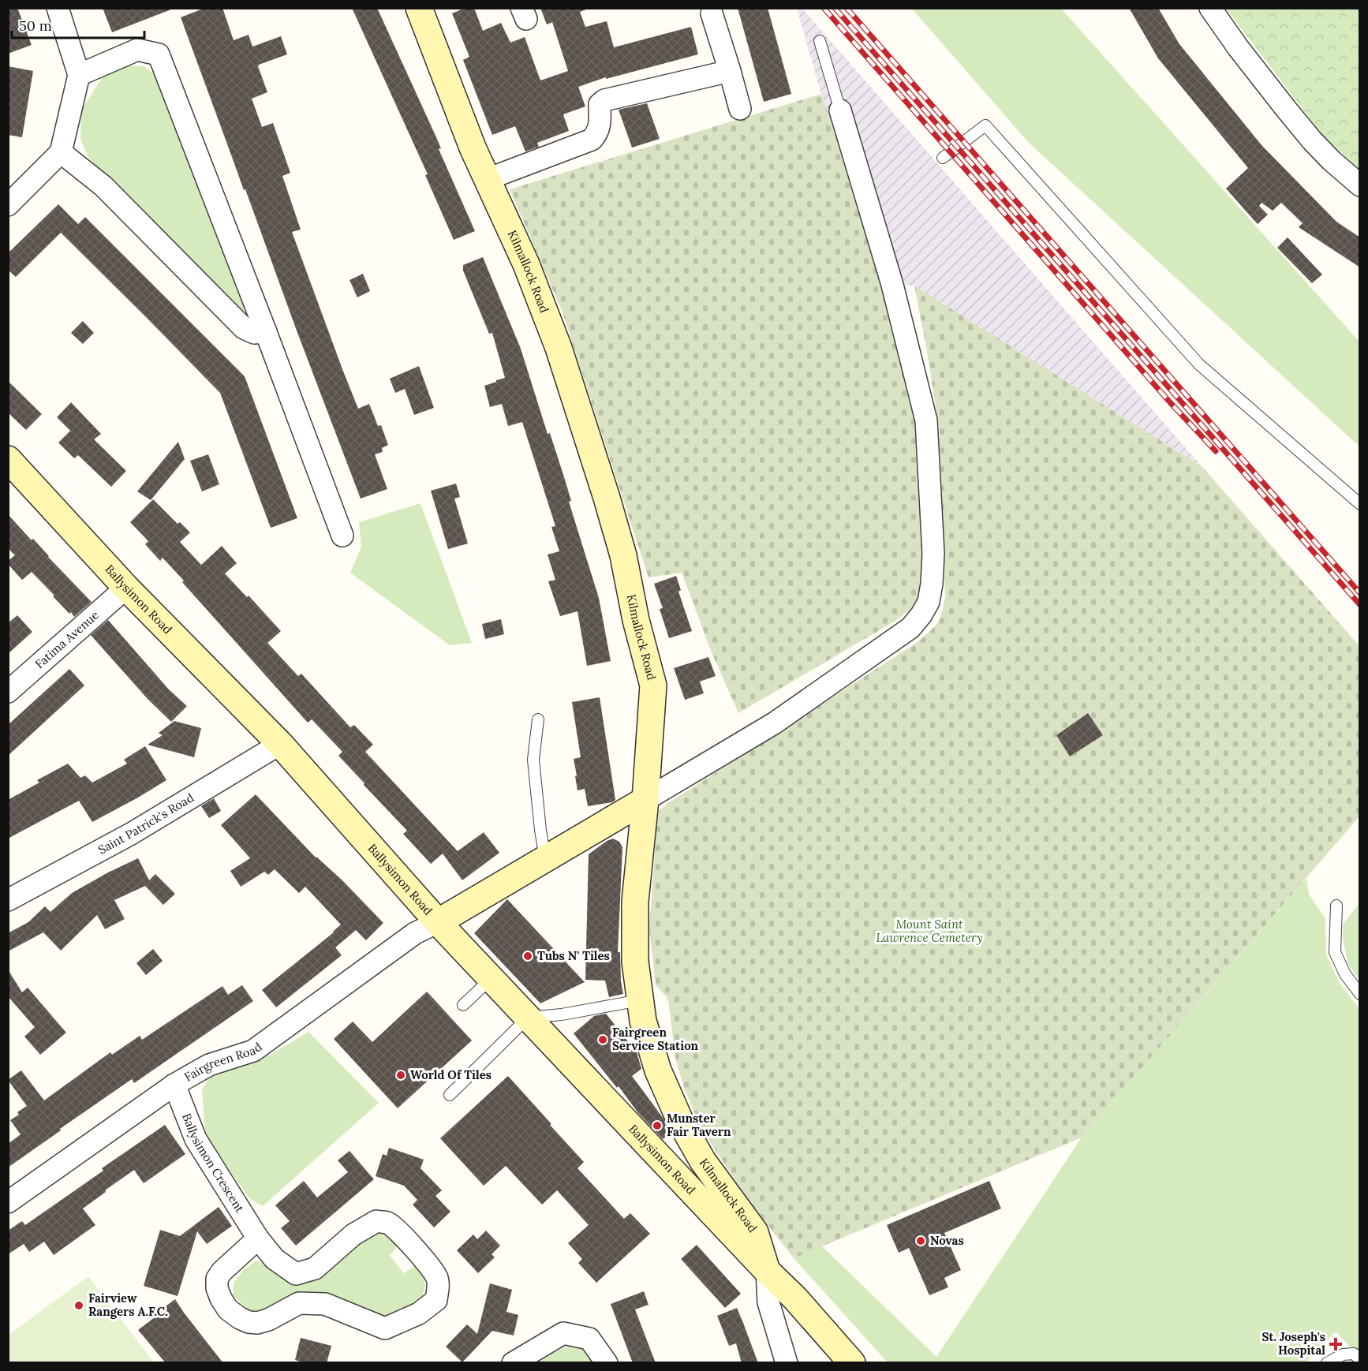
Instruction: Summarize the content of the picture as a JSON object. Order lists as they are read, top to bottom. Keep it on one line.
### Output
{"streets":{"street":["Kilmallock Road","Ballysimon Road","Fatima Avenue","Saint Patrick's Road","Fairgreen Road","Ballysimon Crescent"]},"crossings":[["Kilmallock Road","Ballysimon Road"],["Ballysimon Road","Fatima Avenue"],["Ballysimon Road","Saint Patrick's Road"],["Ballysimon Road","Fairgreen Road"],["Fairgreen Road","Ballysimon Crescent"]],"parks":["Mount Saint Lawrence Cemetery"],"places":{"other":["Tubs N' Tiles","Fairgreen Service Station","World Of Tiles","Munster Fair Tavern","Novas","Fairview Rangers A.F.C."],"health":["St. Joseph's Hospital"]},"scale_bar":"50 m"}
